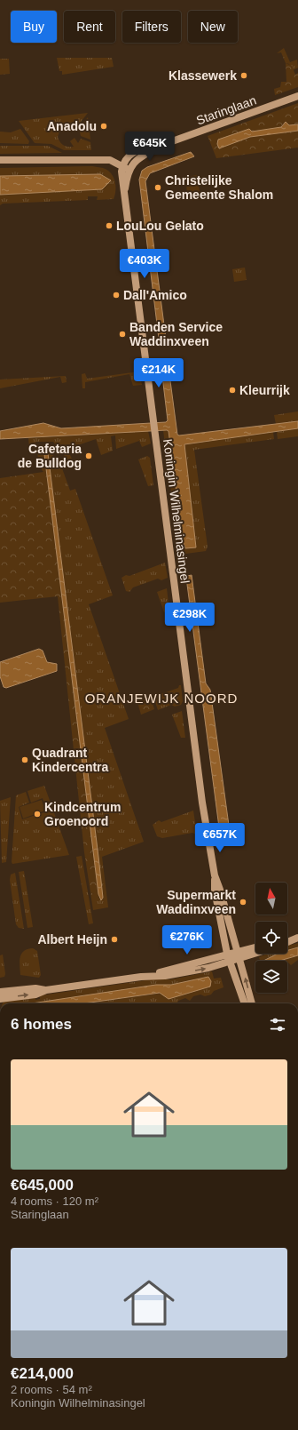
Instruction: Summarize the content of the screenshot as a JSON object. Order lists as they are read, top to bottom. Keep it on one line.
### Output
{"streets":{"street":["Staringlaan","Koningin Wilhelminasingel"]},"crossings":[["Staringlaan","Koningin Wilhelminasingel"]],"districts":["ORANJEWIJK NOORD"],"places":["Klassewerk","Anadolu","Christelijke Gemeente Shalom","LouLou Gelato","Dall'Amico","Banden Service Waddinxveen","Kleurrijk","Cafetaria de Bulldog","Quadrant Kindercentra","Kindcentrum Groenoord","Supermarkt Waddinxveen","Albert Heijn"],"north":"top","page":{"chip":["Buy","Rent","Filters","New"],"price":["€645K","€403K","€214K","€298K","€657K","€276K"],"heading":"6 homes","list":[{"name":"€645,000","note":"4 rooms · 120 m² · Staringlaan"},{"name":"€214,000","note":"2 rooms · 54 m² · Koningin Wilhelminasingel"}]}}
